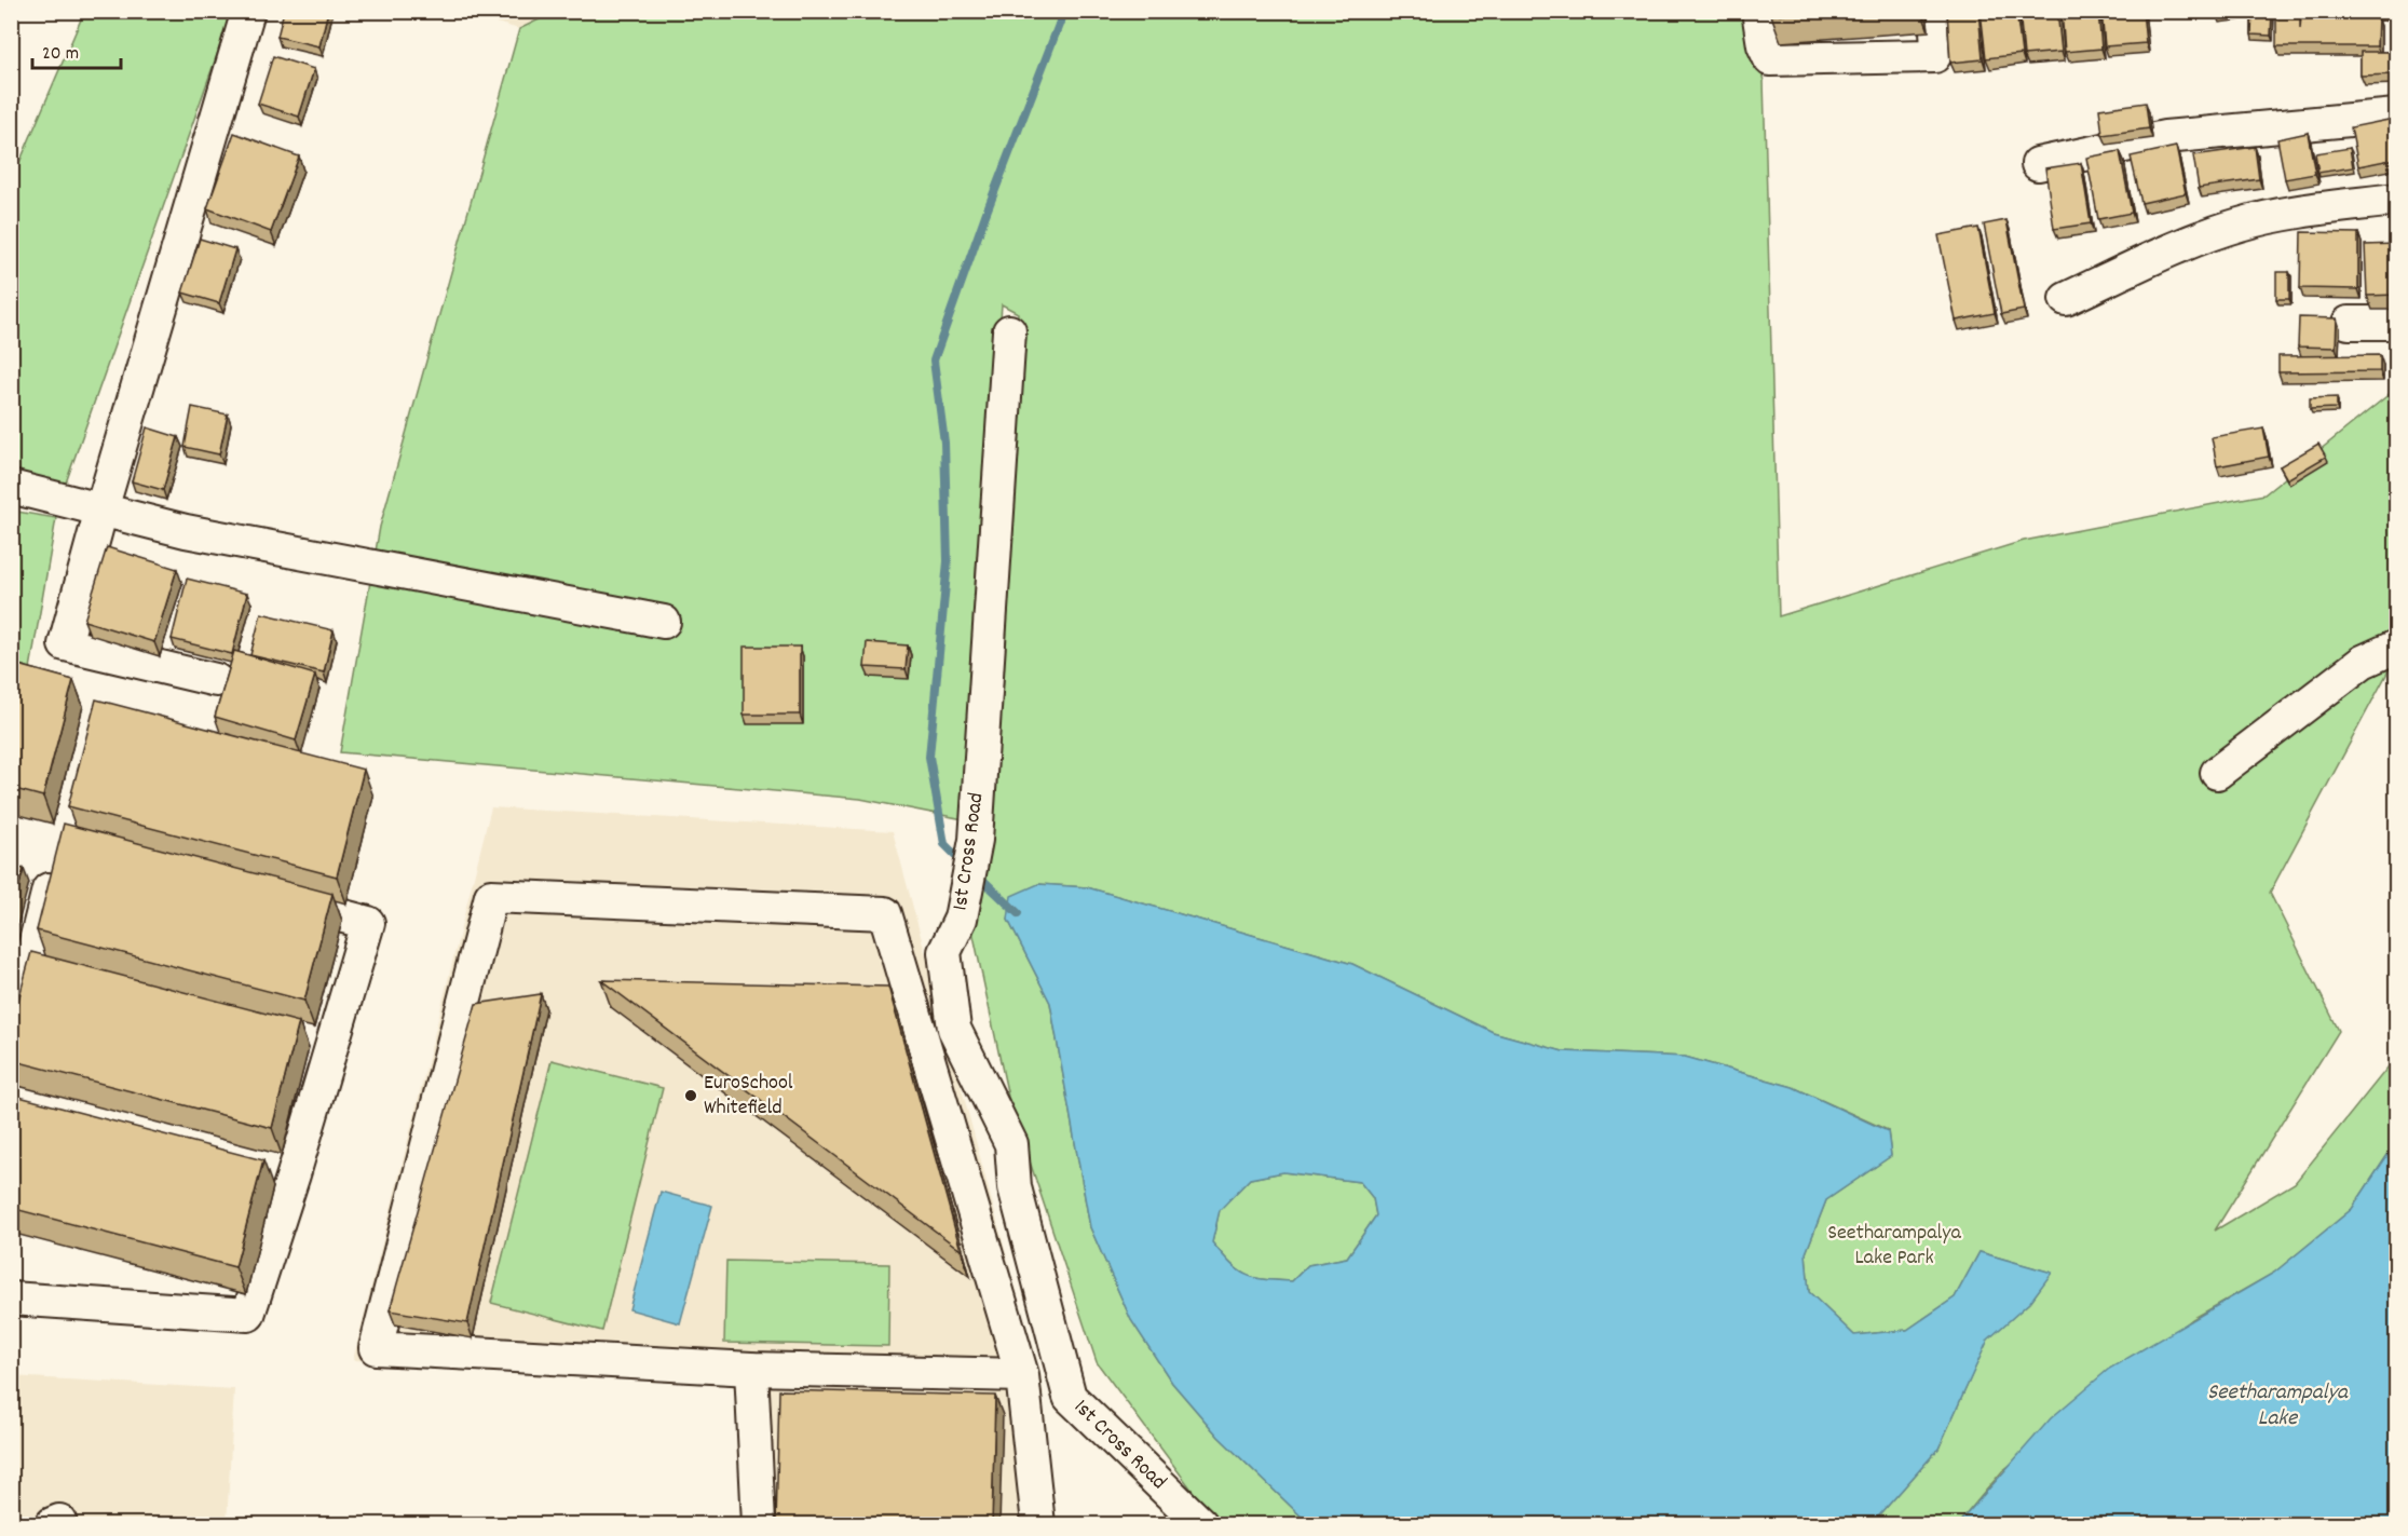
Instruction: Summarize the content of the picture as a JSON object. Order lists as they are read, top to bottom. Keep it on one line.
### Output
{"streets":{"street":["1st Cross Road"]},"water":["Seetharampalya Lake"],"parks":["Seetharampalya Lake Park"],"places":["EuroSchool Whitefield"],"scale_bar":"20 m"}
